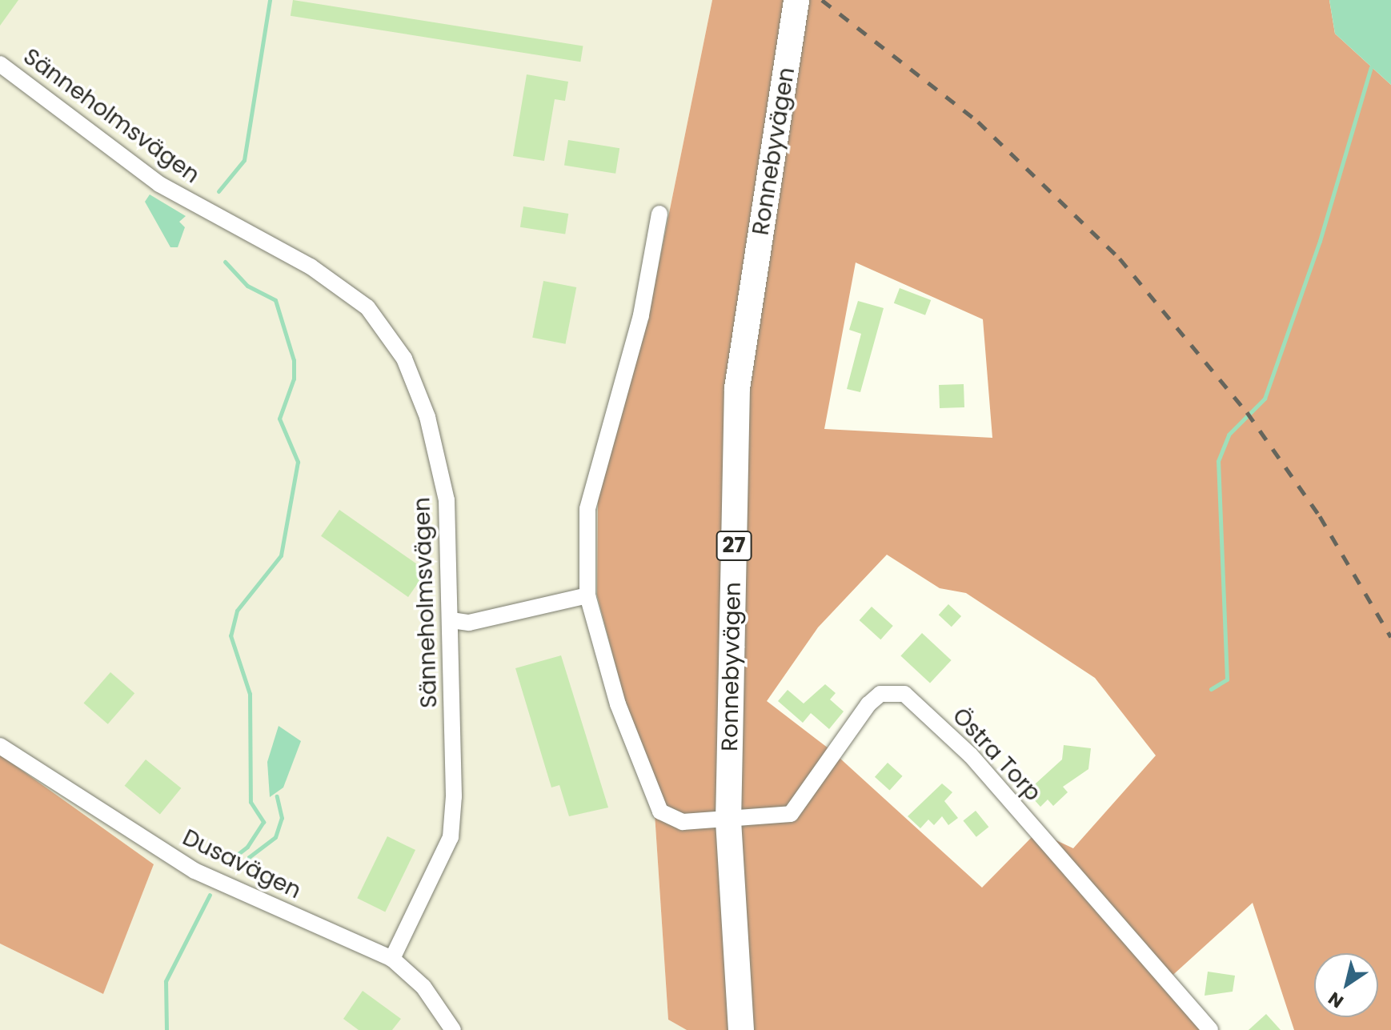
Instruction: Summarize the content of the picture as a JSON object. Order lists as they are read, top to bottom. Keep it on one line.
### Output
{"streets":{"main road":["Ronnebyvägen","27"],"street":["Sänneholmsvägen","Östra Torp","Dusavägen"]},"crossings":[["Sänneholmsvägen","Dusavägen"],["Ronnebyvägen","Östra Torp"]],"north":"bottom left"}
